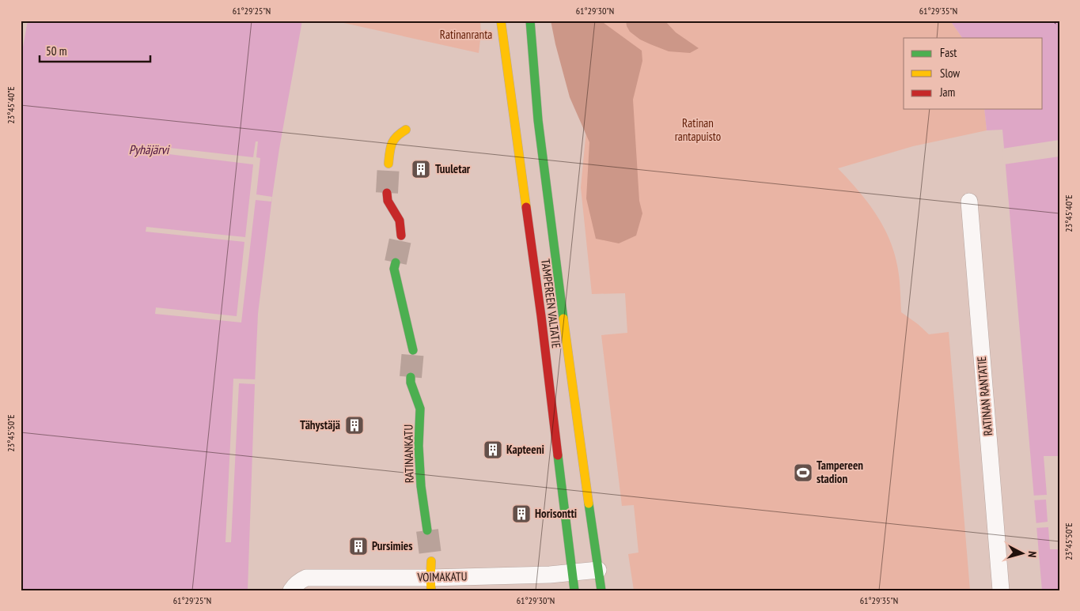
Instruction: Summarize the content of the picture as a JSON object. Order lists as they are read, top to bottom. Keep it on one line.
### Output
{"streets":{"main road":["TAMPEREEN VALTATIE","RATINANKATU"],"street":["RATINAN RANTATIE","VOIMAKATU"]},"crossings":[["TAMPEREEN VALTATIE","VOIMAKATU"]],"water":["Pyhäjärvi"],"parks":["Ratinanranta","Ratinan rantapuisto"],"places":{"building":["Tuuletar","Tähystäjä","Kapteeni","Horisontti","Pursimies"],"sports":["Tampereen stadion"]},"legend":["Fast","Slow","Jam"],"scale_bar":"50 m","north":"right","coordinates":["61°29'25\"N","61°29'30\"N","61°29'35\"N","23°45'40\"E","23°45'50\"E"]}
